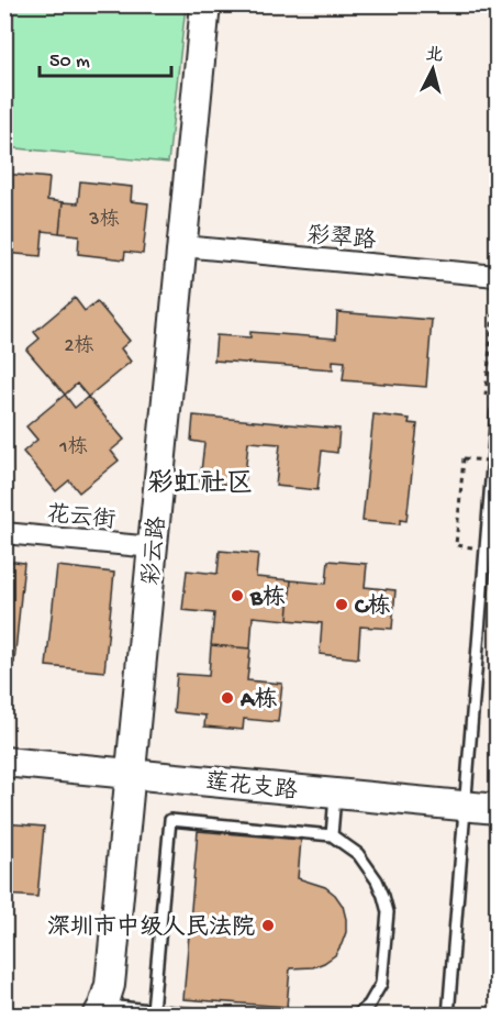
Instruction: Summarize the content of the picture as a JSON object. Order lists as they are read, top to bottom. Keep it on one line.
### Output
{"streets":{"street":["彩翠路","花云街","彩云路","莲花支路"]},"crossings":[["彩翠路","彩云路"],["花云街","彩云路"],["彩云路","莲花支路"]],"districts":["彩虹社区"],"places":["B栋","C栋","A栋","深圳市中级人民法院"],"house_numbers":["3栋","2栋","1栋"],"scale_bar":"50 m","north":"top"}
